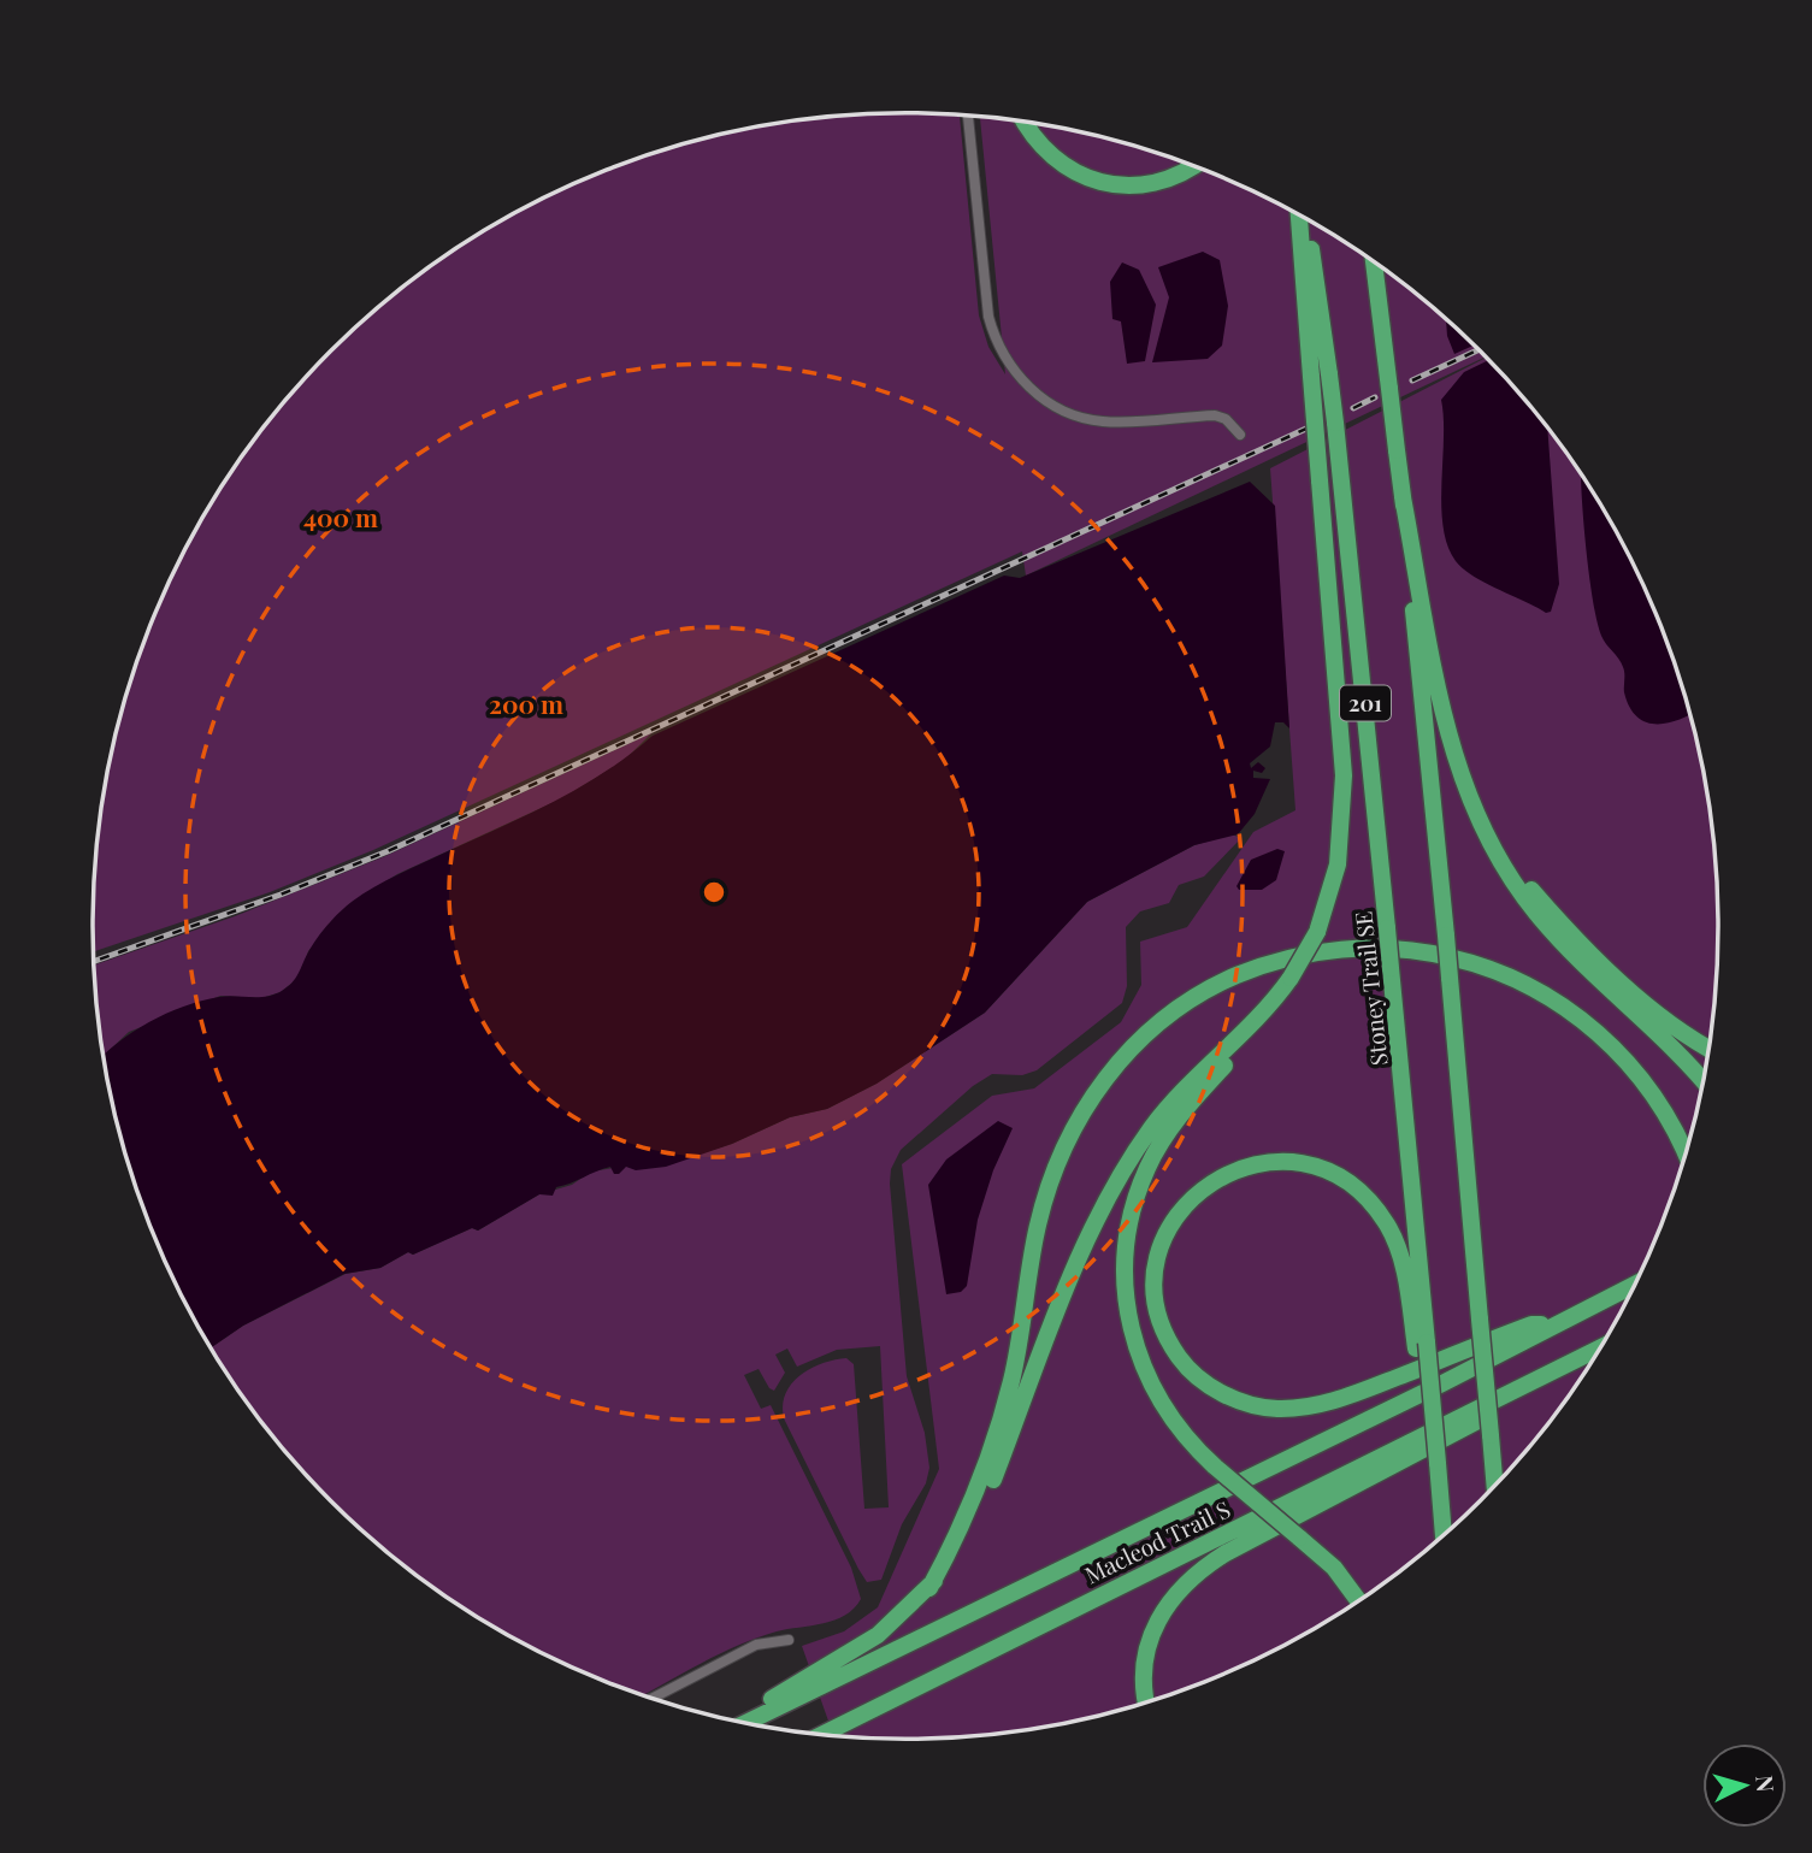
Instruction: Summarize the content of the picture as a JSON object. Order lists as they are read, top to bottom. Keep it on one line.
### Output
{"streets":{"highway":["201","Stoney Trail SE","Macleod Trail S"]},"crossings":[["201","Stoney Trail SE"]],"north":"right","rings":["400 m","200 m"]}
